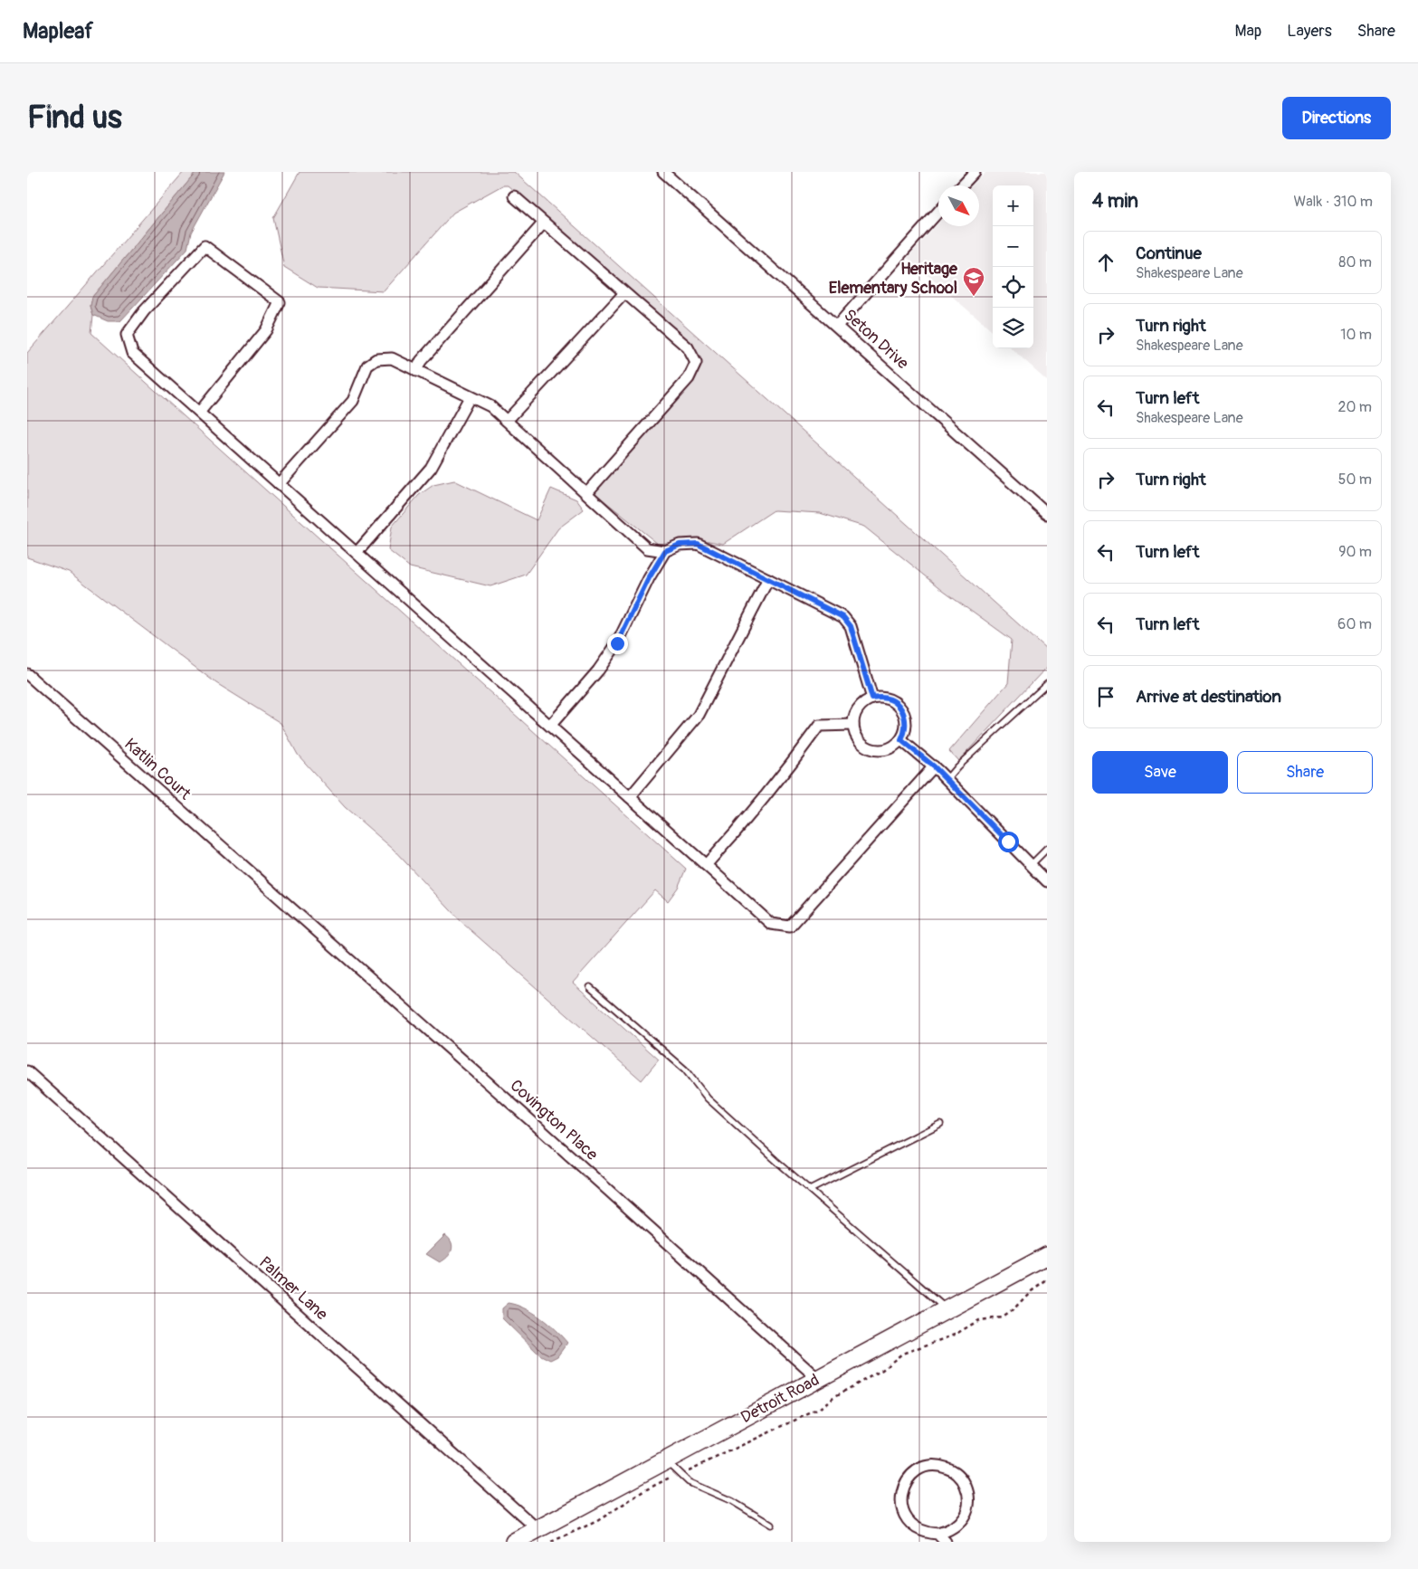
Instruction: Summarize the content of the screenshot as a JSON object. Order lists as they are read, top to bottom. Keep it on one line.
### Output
{"streets":{"main road":["Detroit Road"],"street":["Seton Drive","Katlin Court","Covington Place","Palmer Lane"]},"crossings":[["Katlin Court","Covington Place"],["Covington Place","Detroit Road"],["Palmer Lane","Detroit Road"]],"places":{"school or university":["Heritage Elementary School"]},"north":"bottom right","page":{"header":"Mapleaf","nav":["Map","Layers","Share"],"buttons":["Directions",["Save","Share"]],"title":"Find us","heading":["4 min","Walk · 310 m"],"map_buttons":["+","−"],"list":[["Continue","Shakespeare Lane","80 m"],["Turn right","Shakespeare Lane","10 m"],["Turn left","Shakespeare Lane","20 m"],["Turn right","50 m"],["Turn left","90 m"],["Turn left","60 m"],"Arrive at destination"]}}
